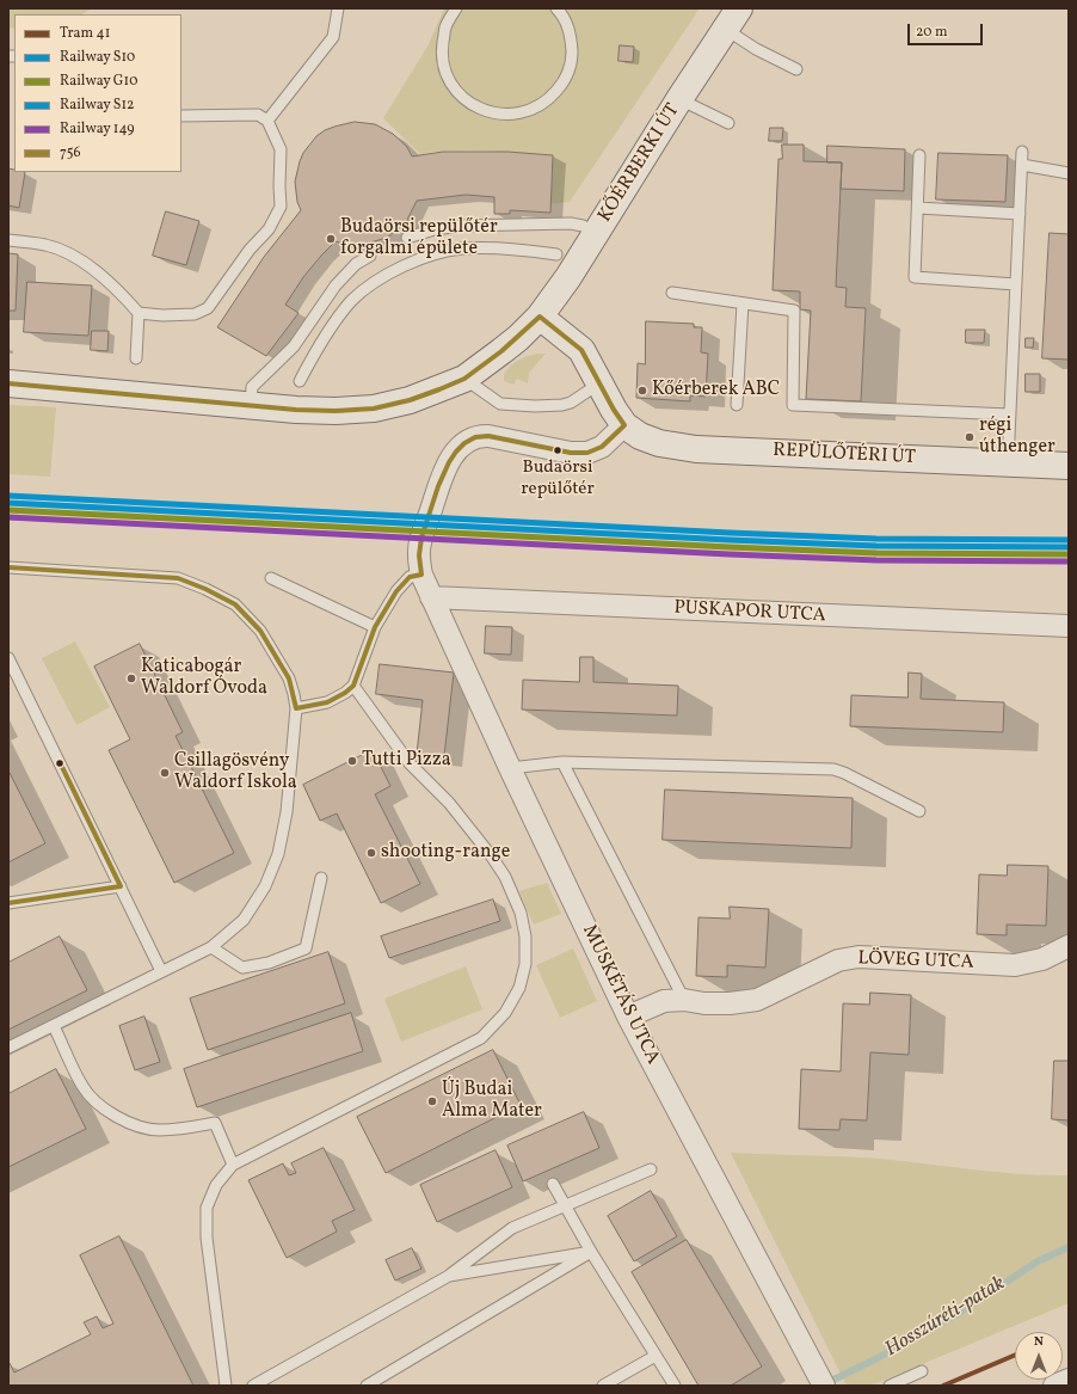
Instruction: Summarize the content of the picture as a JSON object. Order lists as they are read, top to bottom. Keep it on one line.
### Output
{"streets":{"street":["KŐÉRBERKI ÚT","REPÜLŐTÉRI ÚT","PUSKAPOR UTCA","LÖVEG UTCA","MUSKÉTÁS UTCA"]},"crossings":[["KŐÉRBERKI ÚT","REPÜLŐTÉRI ÚT"],["PUSKAPOR UTCA","MUSKÉTÁS UTCA"],["LÖVEG UTCA","MUSKÉTÁS UTCA"]],"water":["Hosszúréti-patak"],"places":["Budaörsi repülőtér forgalmi épülete","Kőérberek ABC","régi úthenger","Budaörsi repülőtér","Katicabogár Waldorf Óvoda","Tutti Pizza","Csillagösvény Waldorf Iskola","shooting-range","Új Budai Alma Mater"],"lines":["transit line 756","rail line S12","rail line S10","rail line G10","rail line 149","tram line 41"],"legend":["Tram 41","Railway S10","Railway G10","Railway S12","Railway 149","756"],"scale_bar":"20 m","north":"top"}
